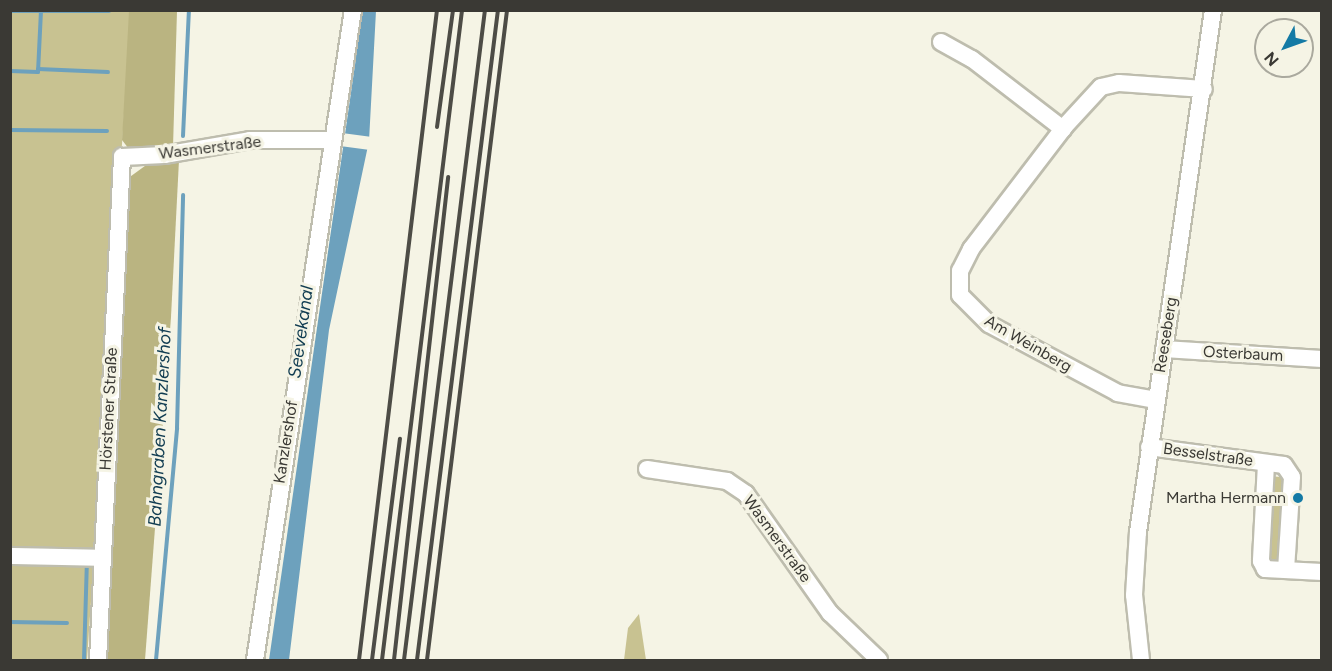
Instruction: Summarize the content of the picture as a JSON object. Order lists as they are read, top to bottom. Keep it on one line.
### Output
{"streets":{"street":["Wasmerstraße","Reeseberg","Am Weinberg","Osterbaum","Hörstener Straße","Kanzlershof","Besselstraße"]},"crossings":[["Wasmerstraße","Hörstener Straße"],["Wasmerstraße","Kanzlershof"],["Reeseberg","Am Weinberg"],["Reeseberg","Osterbaum"],["Reeseberg","Besselstraße"]],"water":["Seevekanal","Bahngraben Kanzlershof"],"places":["Martha Hermann"],"north":"bottom left"}
